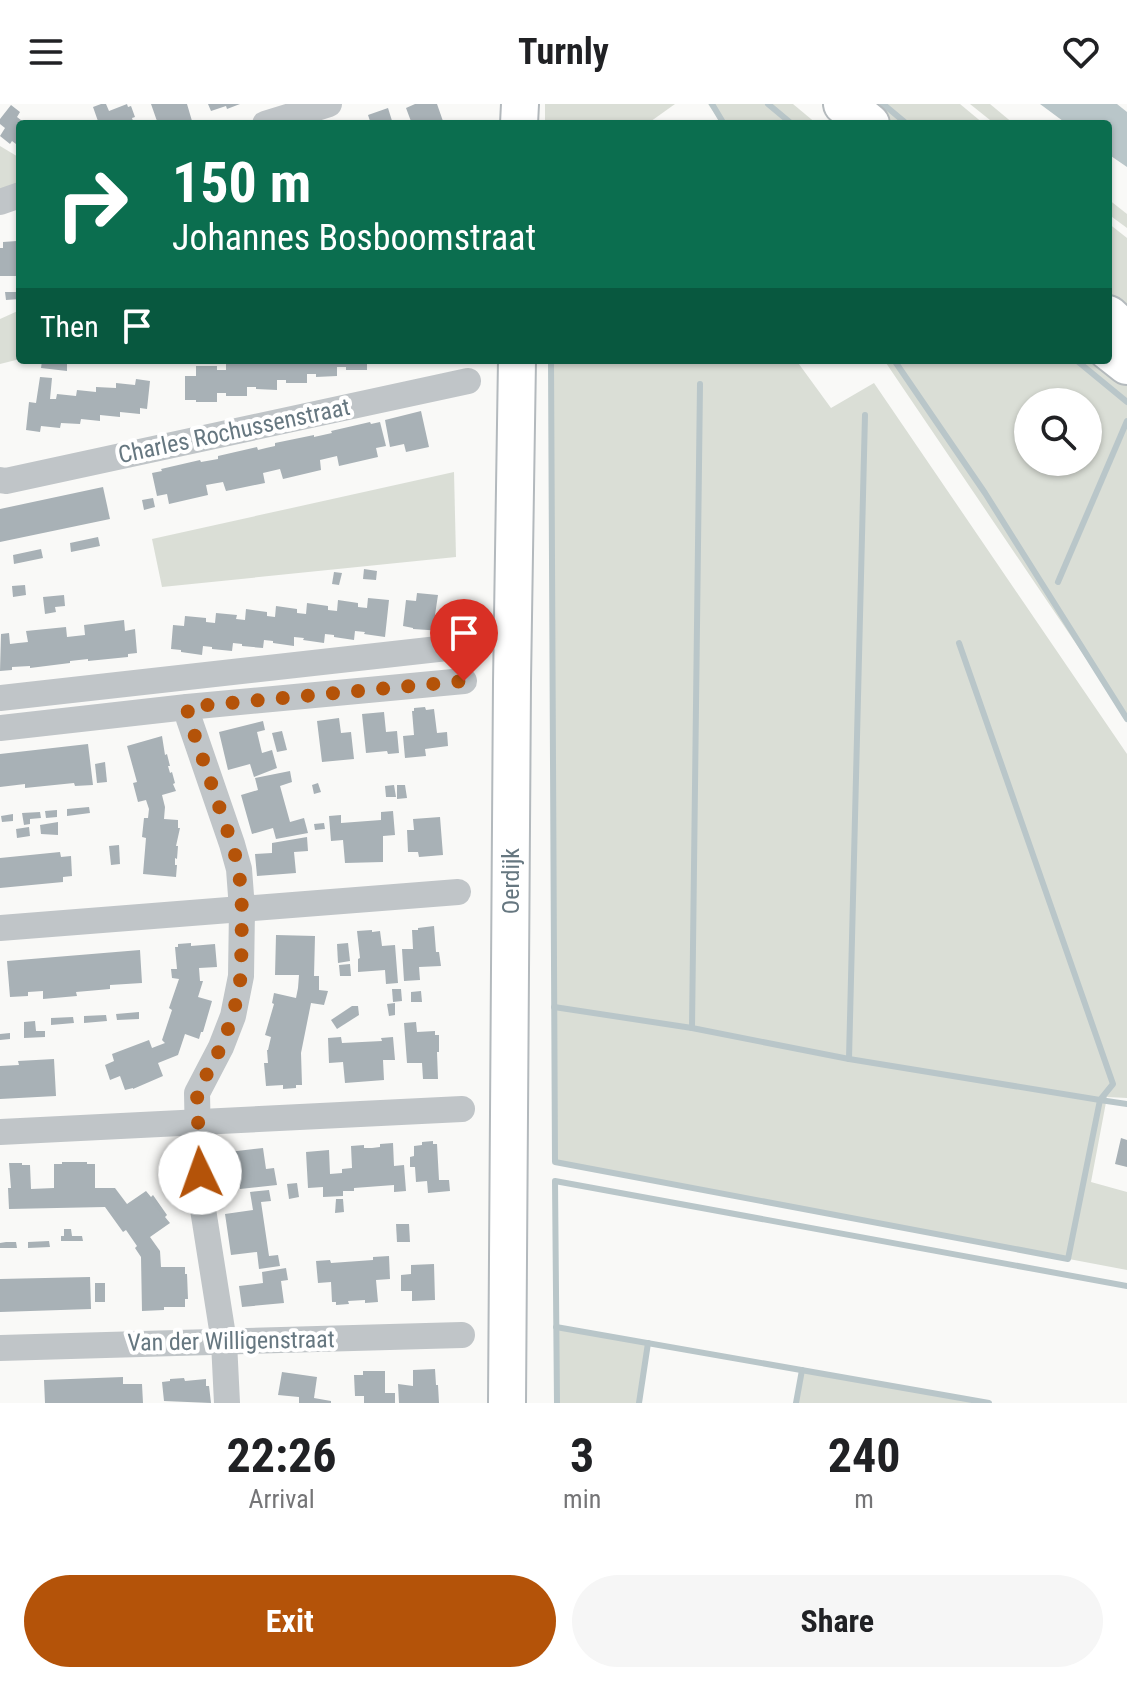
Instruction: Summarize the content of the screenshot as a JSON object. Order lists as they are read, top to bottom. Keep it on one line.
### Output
{"streets":{"street":["Charles Rochussenstraat","Oerdijk","Van der Willigenstraat"]},"page":{"header":"Turnly","turn":["150 m","Johannes Bosboomstraat"],"then":"Then","eta":["22:26","Arrival","3","min","240","m"],"buttons":["Exit","Share"]}}
